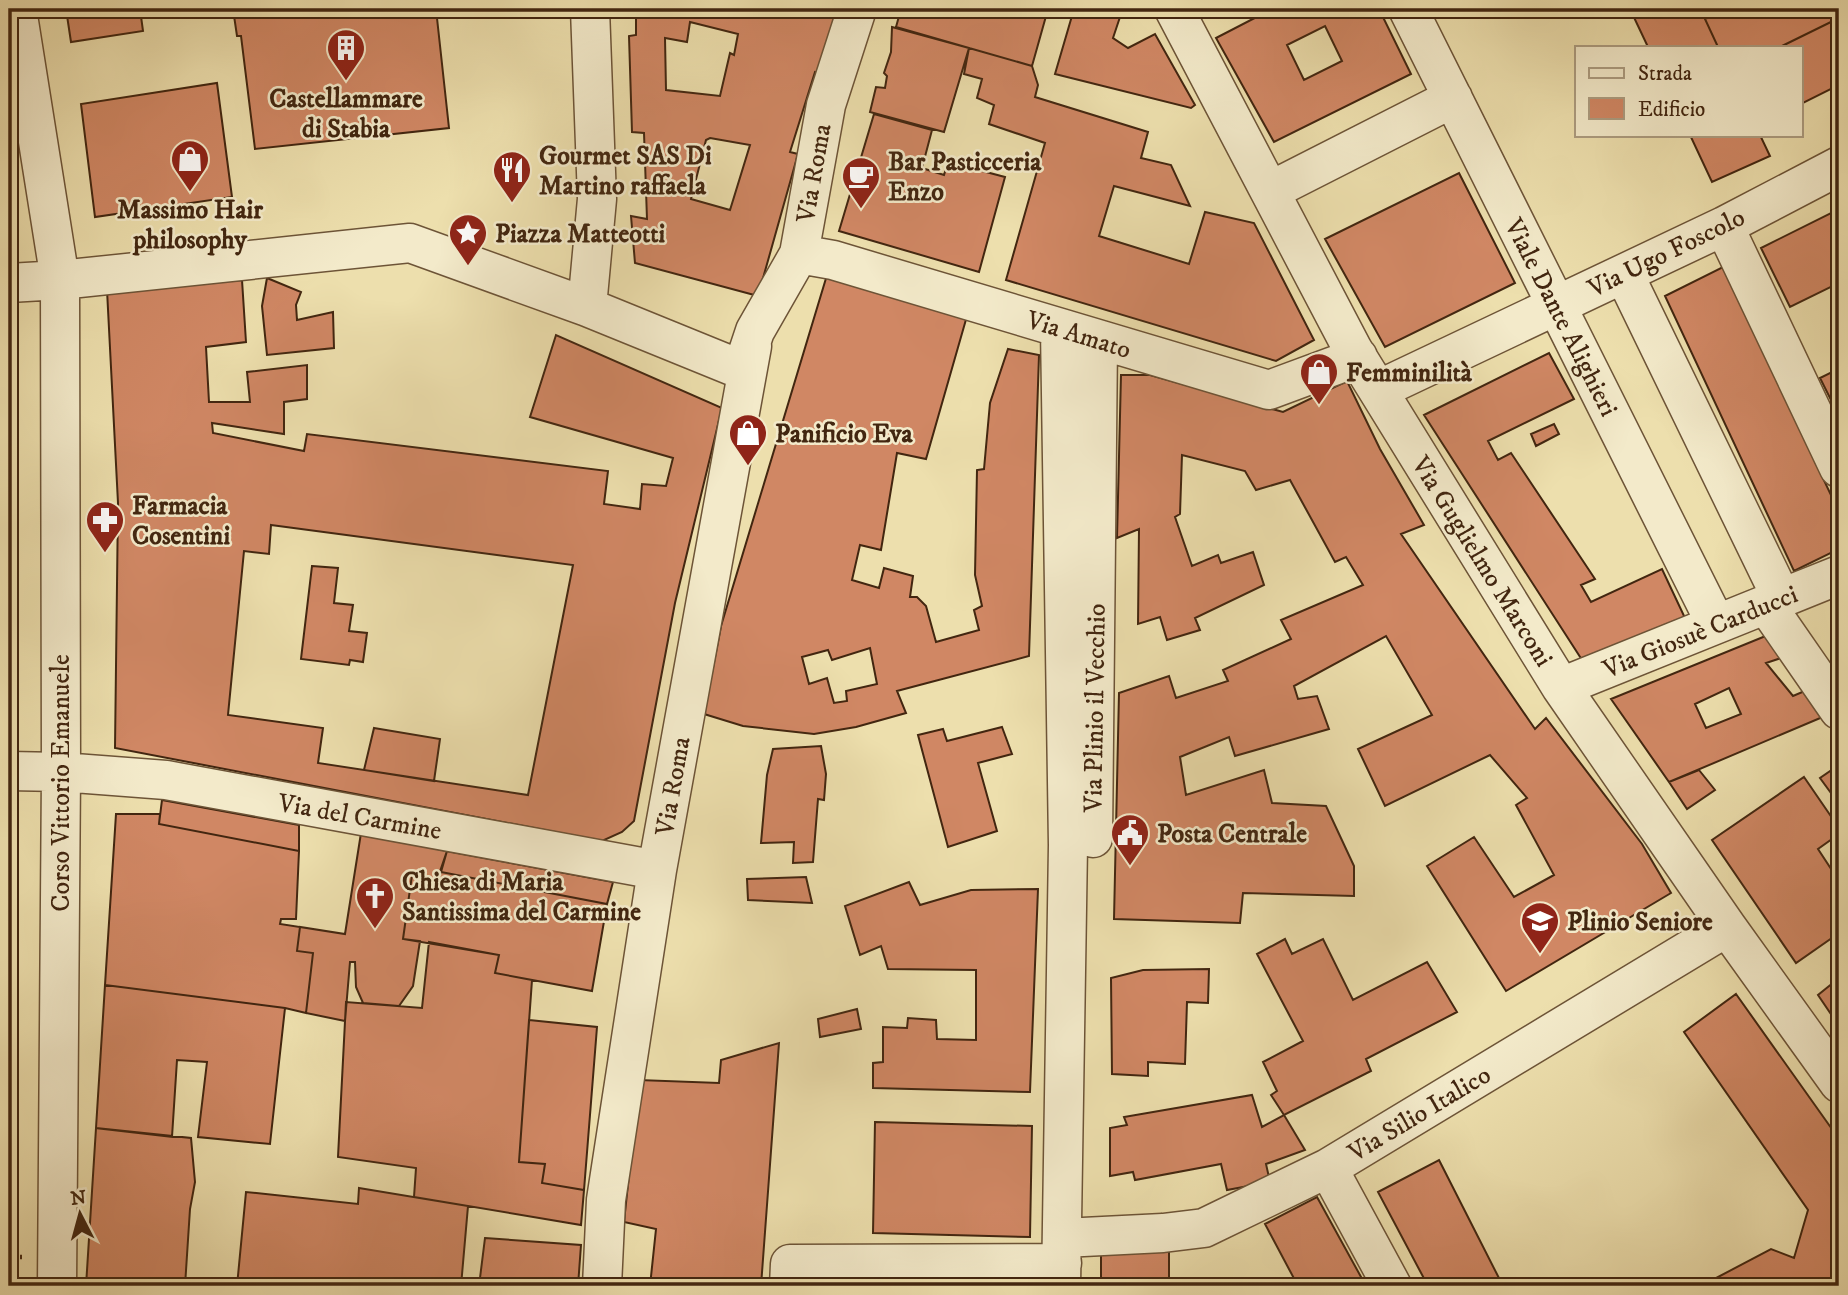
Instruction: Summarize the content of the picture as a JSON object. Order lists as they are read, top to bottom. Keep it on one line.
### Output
{"streets":{"street":["Via Roma","Via Ugo Foscolo","Viale Dante Alighieri","Via Amato","Via Guglielmo Marconi","Via Giosuè Carducci","Via Plinio il Vecchio","Corso Vittorio Emanuele","Via del Carmine","Via Silio Italico"]},"crossings":[["Via Roma","Via Amato"],["Via Roma","Via del Carmine"],["Via Ugo Foscolo","Viale Dante Alighieri"],["Via Ugo Foscolo","Via Guglielmo Marconi"],["Viale Dante Alighieri","Via Giosuè Carducci"],["Via Amato","Via Guglielmo Marconi"],["Via Amato","Via Plinio il Vecchio"],["Via Guglielmo Marconi","Via Giosuè Carducci"],["Via Guglielmo Marconi","Via Silio Italico"],["Via Plinio il Vecchio","Via Silio Italico"],["Corso Vittorio Emanuele","Via del Carmine"]],"places":{"building":["Castellammare di Stabia"],"shop":["Massimo Hair philosophy","Femminilità","Panificio Eva"],"restaurant":["Gourmet SAS Di Martino raffaela"],"cafe":["Bar Pasticceria Enzo"],"place":["Piazza Matteotti"],"pharmacy":["Farmacia Cosentini"],"public building":["Posta Centrale"],"church":["Chiesa di Maria Santissima del Carmine"],"school or university":["Plinio Seniore"]},"legend":["Strada","Edificio"],"north":"top"}
